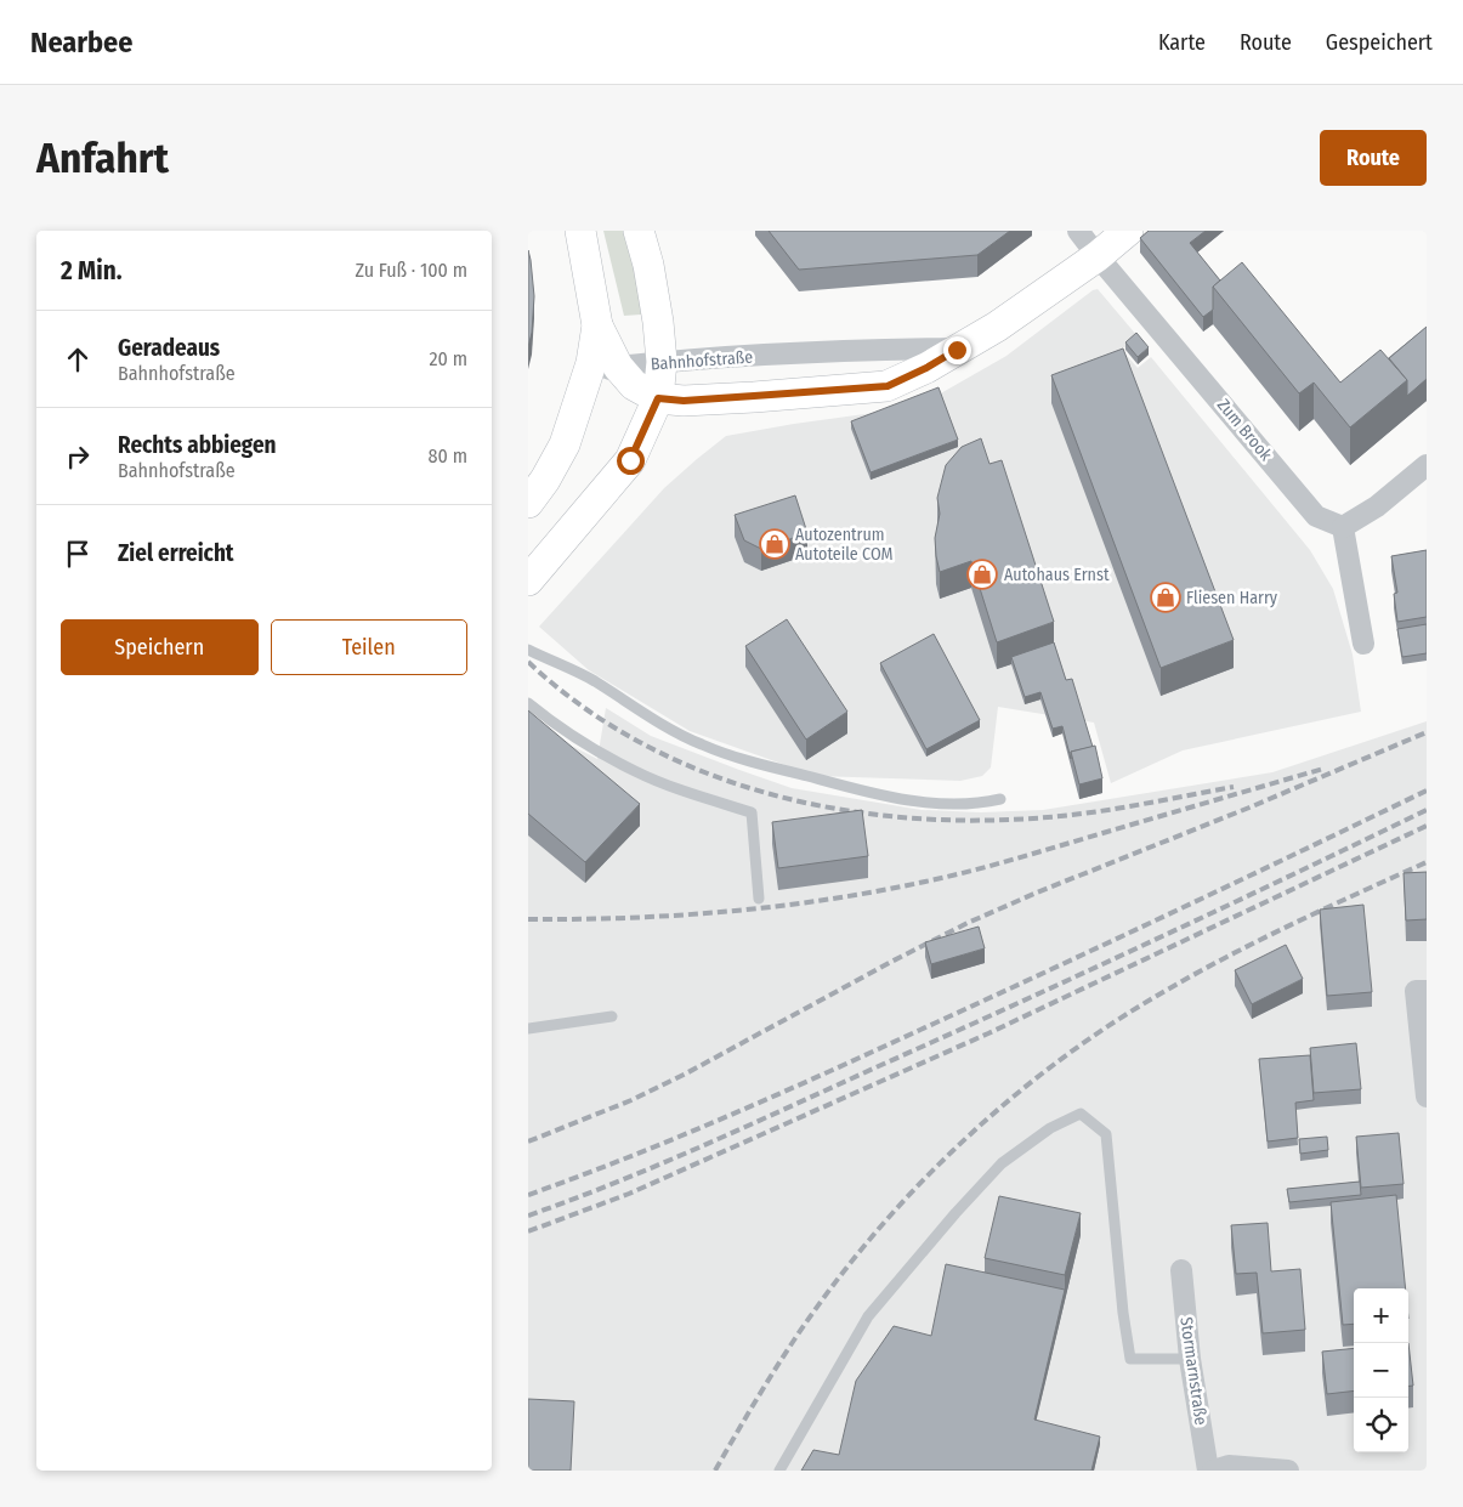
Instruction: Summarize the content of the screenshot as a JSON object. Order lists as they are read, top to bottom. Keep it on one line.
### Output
{"streets":{"main road":["Bahnhofstraße"],"street":["Zum Brook","Stormarnstraße"]},"crossings":[["Bahnhofstraße","Zum Brook"]],"places":{"shop":["Autozentrum Autoteile COM","Autohaus Ernst","Fliesen Harry"]},"page":{"header":"Nearbee","nav":["Karte","Route","Gespeichert"],"buttons":["Route",["Speichern","Teilen"]],"title":"Anfahrt","heading":["2 Min.","Zu Fuß · 100 m"],"list":[["Geradeaus","Bahnhofstraße","20 m"],["Rechts abbiegen","Bahnhofstraße","80 m"],"Ziel erreicht"],"map_buttons":["+","−"]}}
